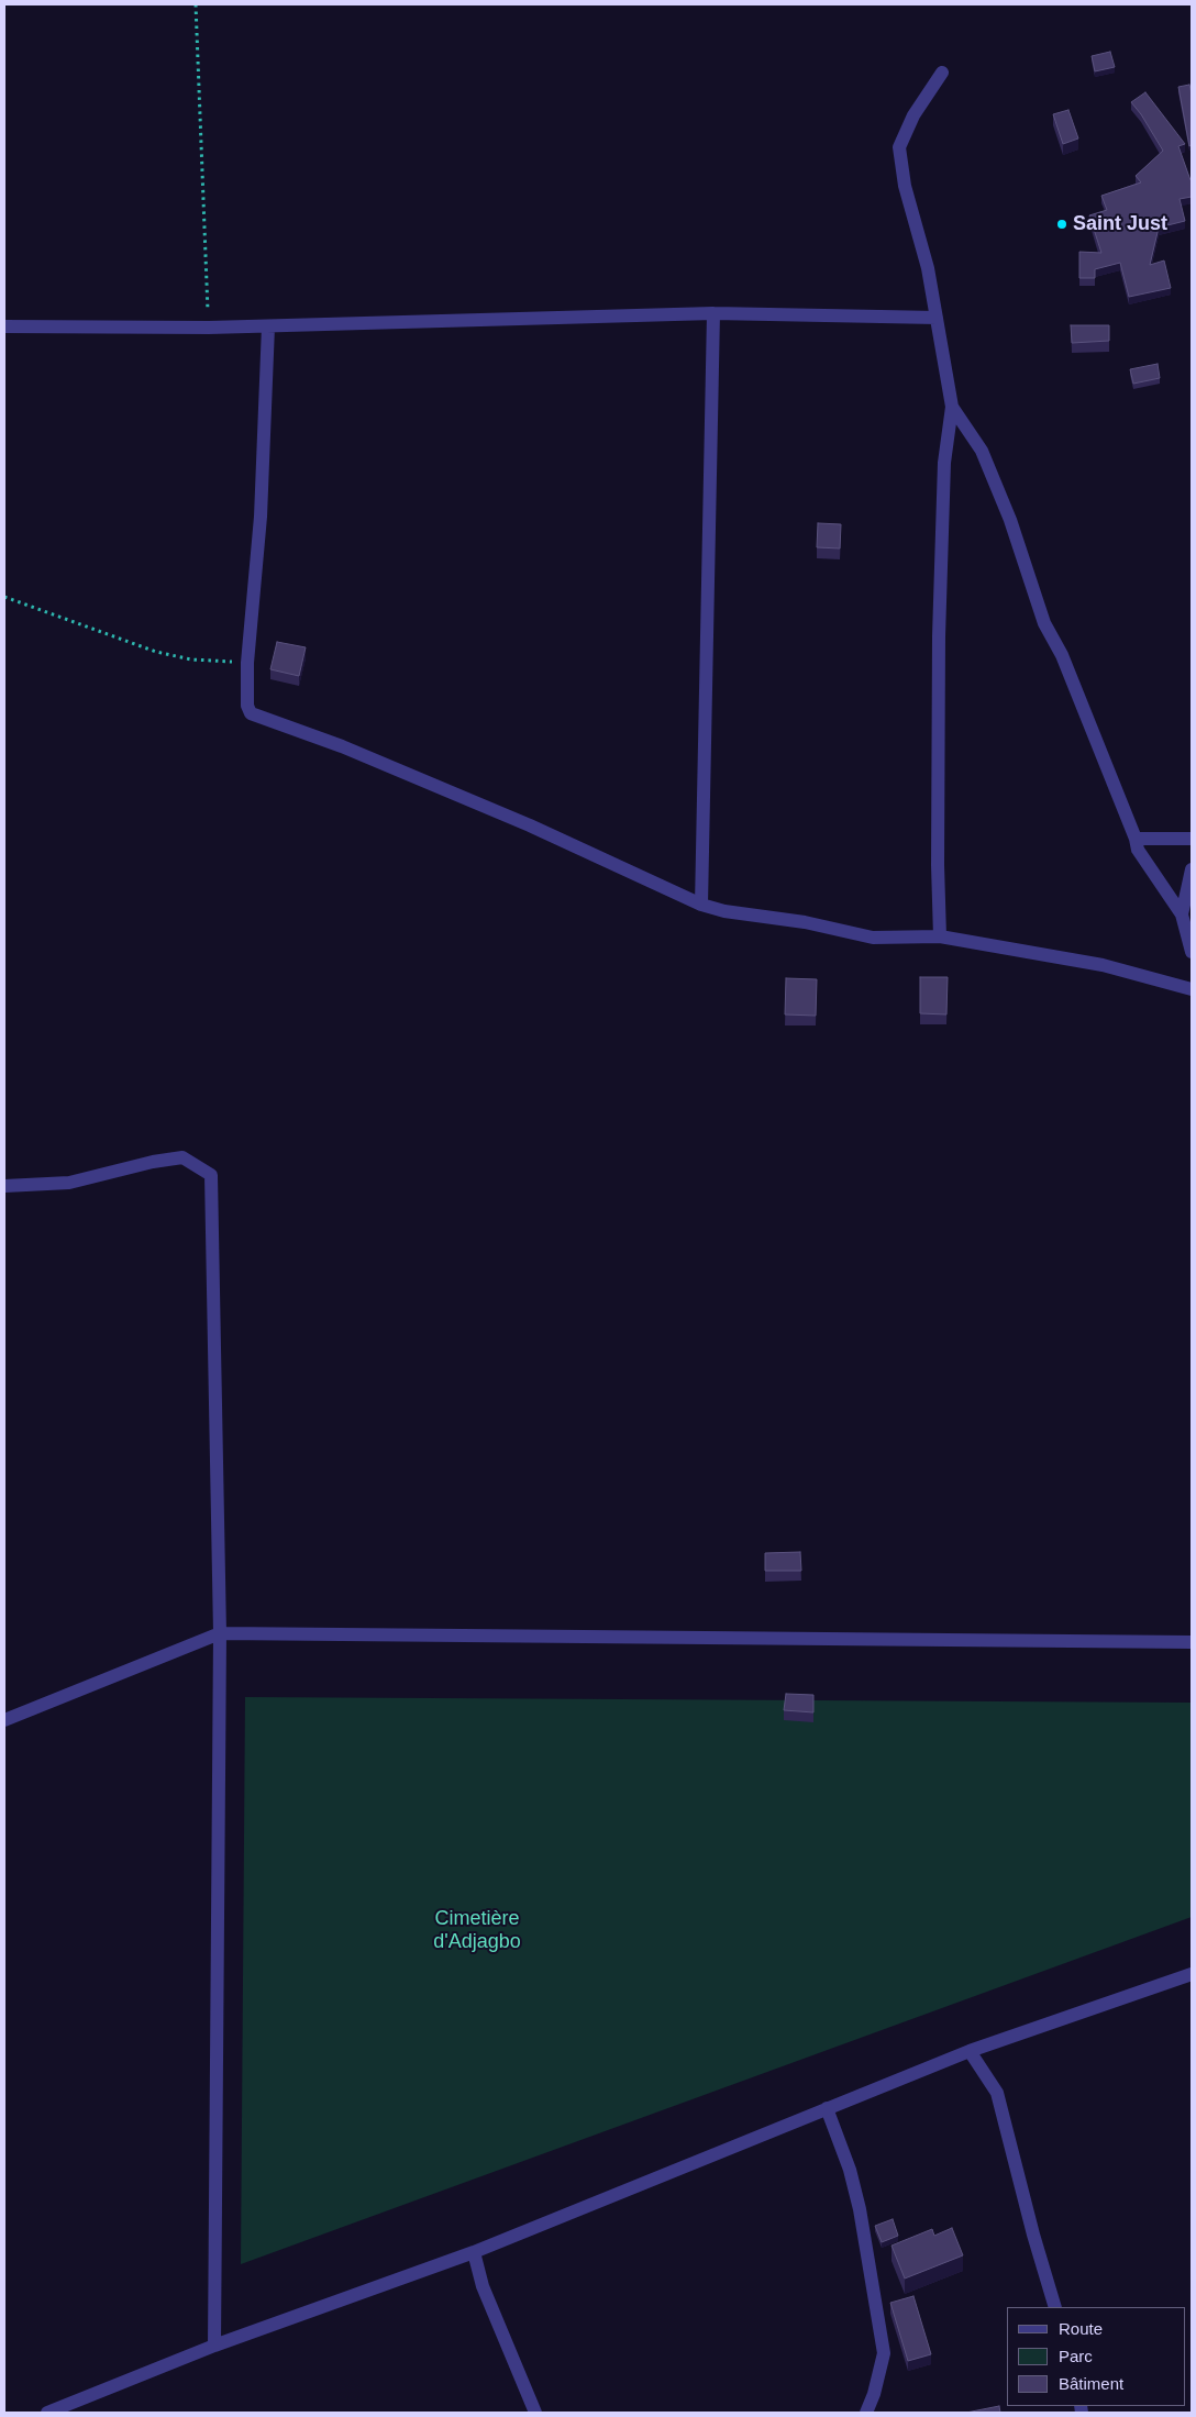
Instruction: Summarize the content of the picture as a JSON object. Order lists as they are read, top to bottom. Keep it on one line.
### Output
{"parks":["Cimetière d'Adjagbo"],"places":["Saint Just"],"legend":["Route","Parc","Bâtiment"]}
